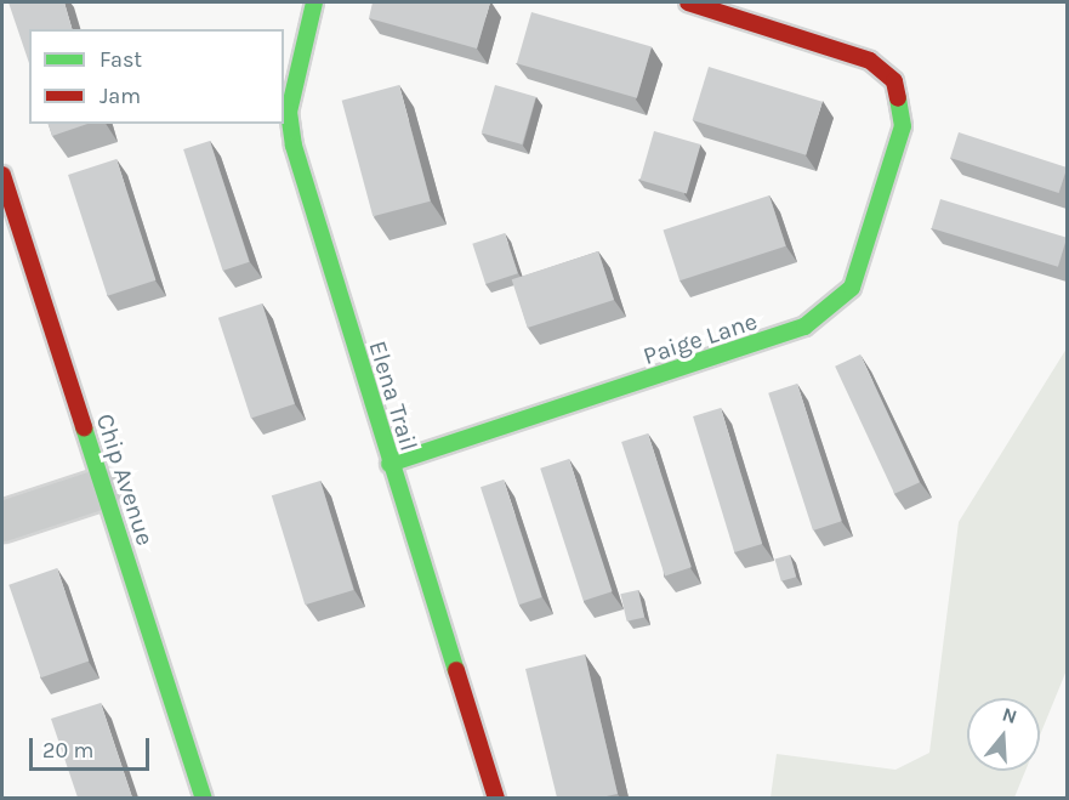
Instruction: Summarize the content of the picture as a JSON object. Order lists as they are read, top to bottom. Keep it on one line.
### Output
{"streets":{"street":["Paige Lane","Elena Trail","Chip Avenue"]},"crossings":[["Paige Lane","Elena Trail"]],"legend":["Fast","Jam"],"scale_bar":"20 m","north":"top"}
